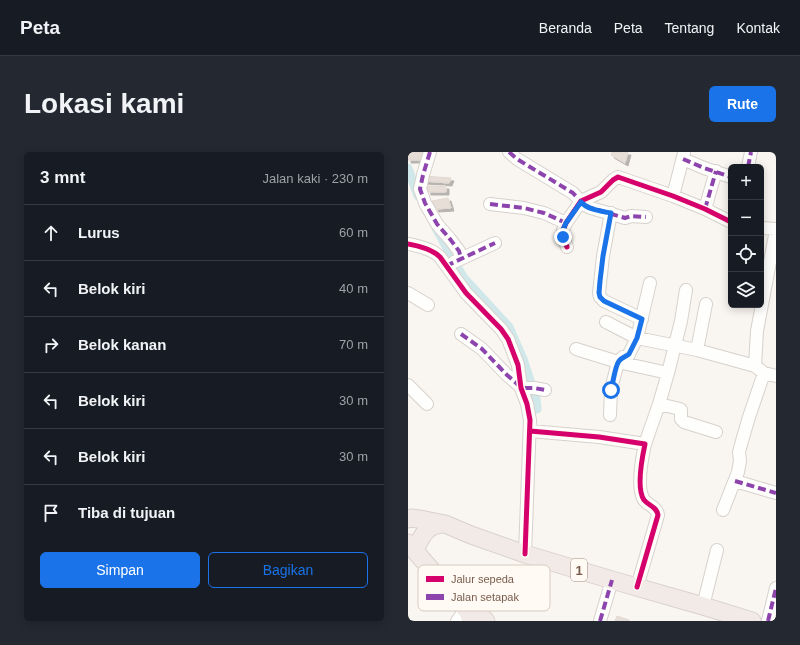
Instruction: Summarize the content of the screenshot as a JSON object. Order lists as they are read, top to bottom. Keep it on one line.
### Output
{"streets":{"highway":["1"]},"legend":["Jalur sepeda","Jalan setapak"],"page":{"header":"Peta","nav":["Beranda","Peta","Tentang","Kontak"],"buttons":["Rute",["Simpan","Bagikan"]],"title":"Lokasi kami","heading":["3 mnt","Jalan kaki · 230 m"],"map_buttons":["+","−"],"list":[["Lurus","60 m"],["Belok kiri","40 m"],["Belok kanan","70 m"],["Belok kiri","30 m"],["Belok kiri","30 m"],"Tiba di tujuan"]}}
